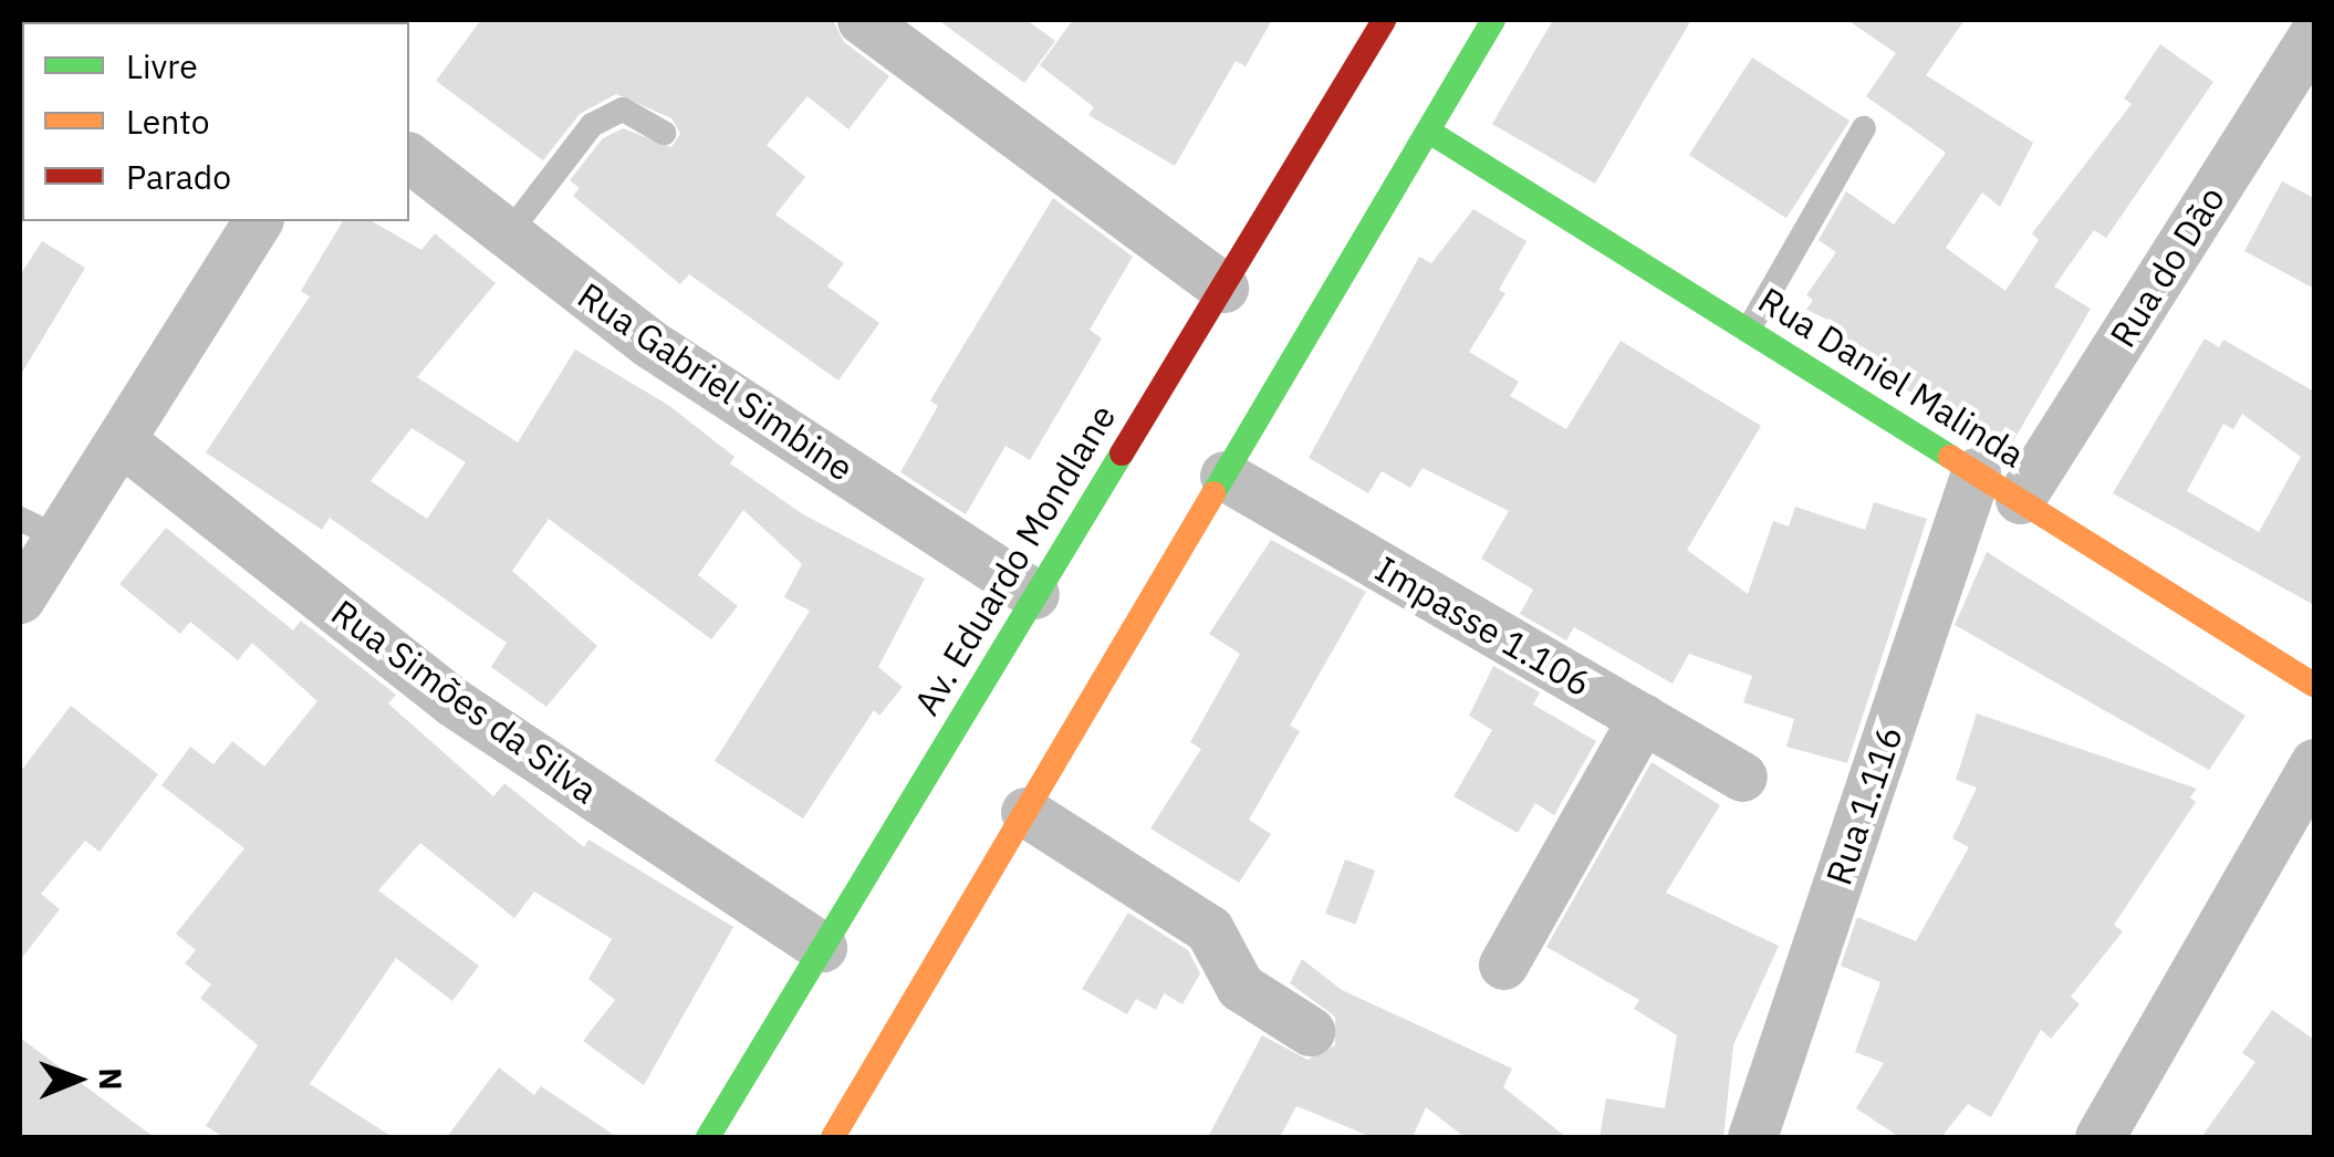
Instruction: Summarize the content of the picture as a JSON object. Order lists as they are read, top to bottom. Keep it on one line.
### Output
{"streets":{"main road":["Rua Daniel Malinda","Av. Eduardo Mondlane"],"street":["Rua do Dão","Rua Gabriel Simbine","Impasse 1.106","Rua Simões da Silva","Rua 1.116"]},"crossings":[["Rua do Dão","Rua Daniel Malinda"],["Rua Daniel Malinda","Rua 1.116"],["Rua Gabriel Simbine","Av. Eduardo Mondlane"],["Av. Eduardo Mondlane","Rua Simões da Silva"]],"legend":["Livre","Lento","Parado"],"north":"right"}
